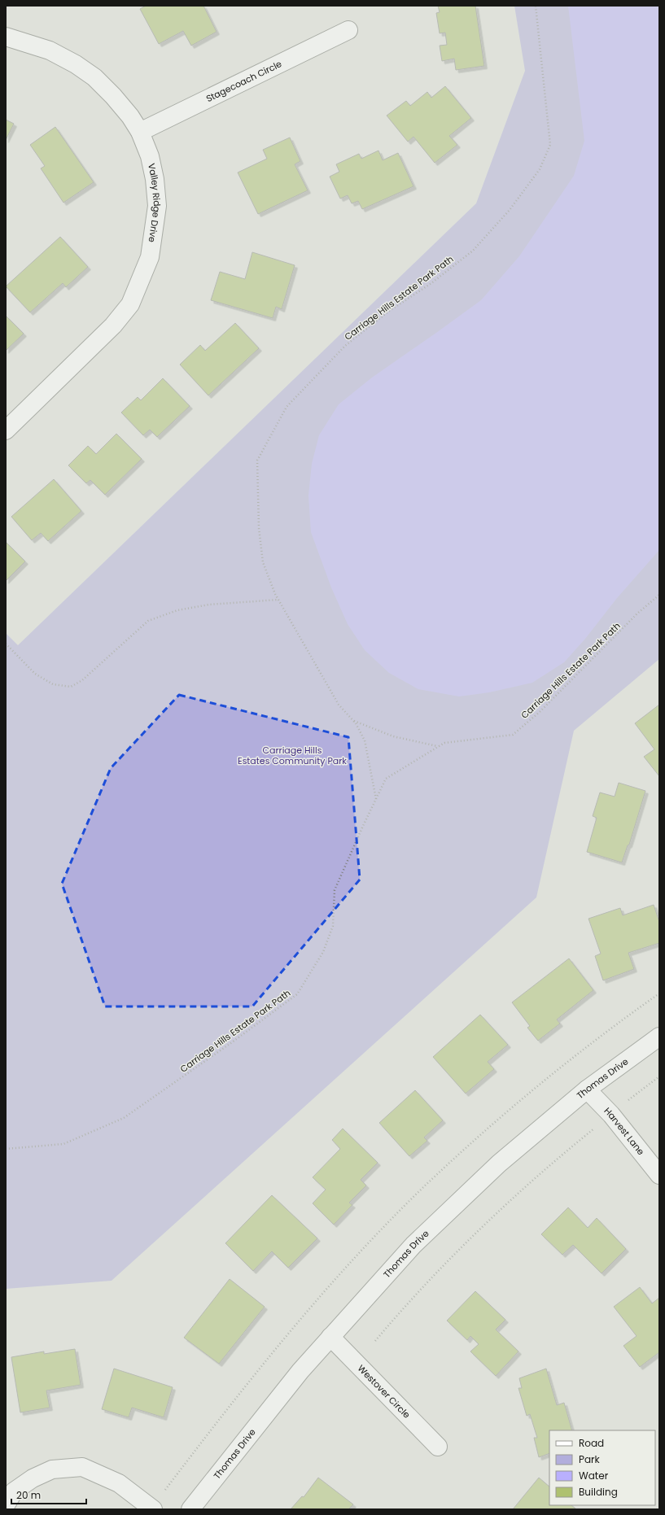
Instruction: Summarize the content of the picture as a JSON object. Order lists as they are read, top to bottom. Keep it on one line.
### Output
{"streets":{"street":["Stagecoach Circle","Valley Ridge Drive","Thomas Drive","Harvest Lane","Westover Circle"],"path":["Carriage Hills Estate Park Path"]},"crossings":[["Stagecoach Circle","Valley Ridge Drive"],["Thomas Drive","Harvest Lane"],["Thomas Drive","Westover Circle"]],"parks":["Carriage Hills Estates Community Park"],"legend":["Road","Park","Water","Building"],"scale_bar":"20 m"}
